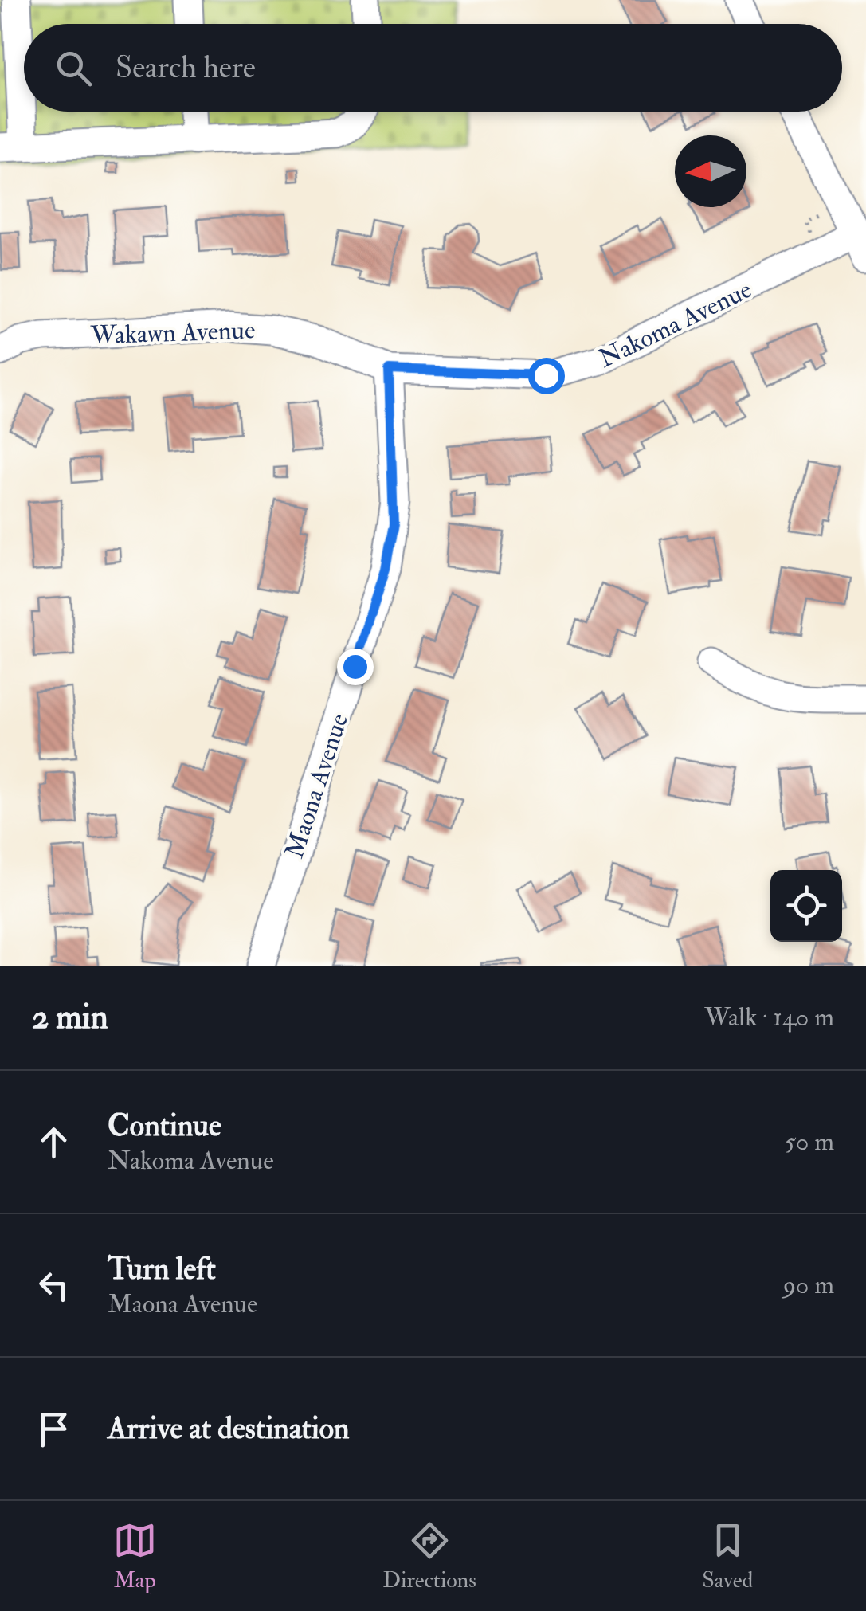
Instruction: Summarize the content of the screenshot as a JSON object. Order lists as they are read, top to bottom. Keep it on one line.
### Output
{"streets":{"street":["Nakoma Avenue","Wakawn Avenue","Maona Avenue"]},"crossings":[["Nakoma Avenue","Wakawn Avenue"],["Nakoma Avenue","Maona Avenue"],["Wakawn Avenue","Maona Avenue"]],"north":"left","page":{"search":"Search here","heading":["2 min","Walk · 140 m"],"list":[["Continue","Nakoma Avenue","50 m"],["Turn left","Maona Avenue","90 m"],"Arrive at destination"],"nav":["Map","Directions","Saved"]}}
